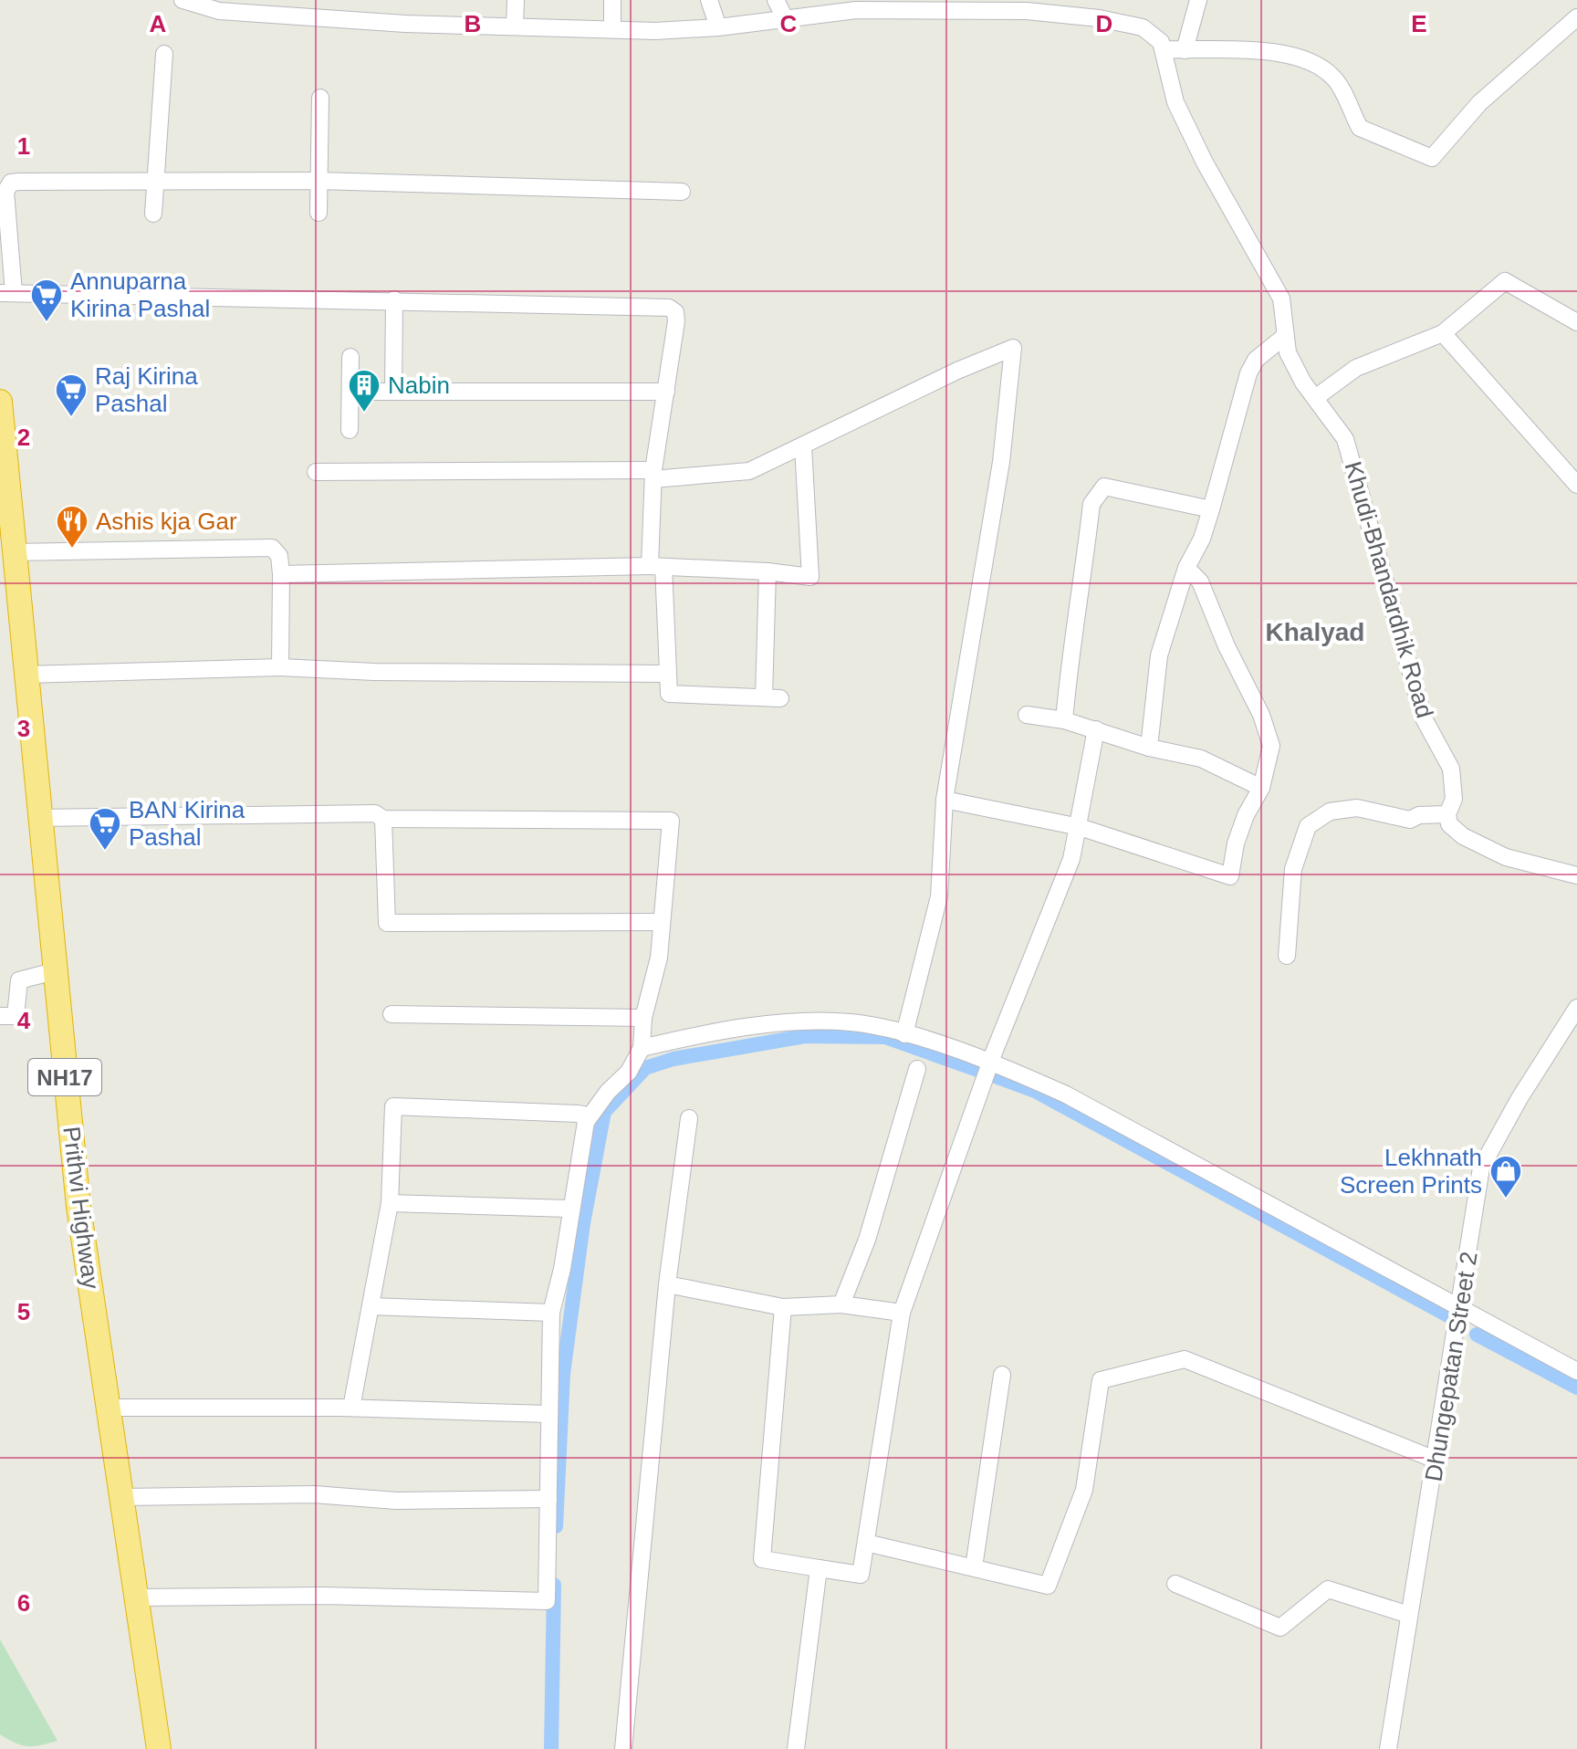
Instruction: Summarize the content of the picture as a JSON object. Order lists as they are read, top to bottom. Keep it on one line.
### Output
{"streets":{"highway":["NH17","Prithvi Highway"],"street":["Khudi-Bhandardhik Road","Dhungepatan Street 2"]},"districts":["Khalyad"],"places":{"supermarket":["Annuparna Kirina Pashal","Raj Kirina Pashal","BAN Kirina Pashal"],"building":["Nabin"],"restaurant":["Ashis kja Gar"],"shop":["Lekhnath Screen Prints"]},"grid":{"columns":["A","B","C","D","E"],"rows":["1","2","3","4","5","6"]}}
